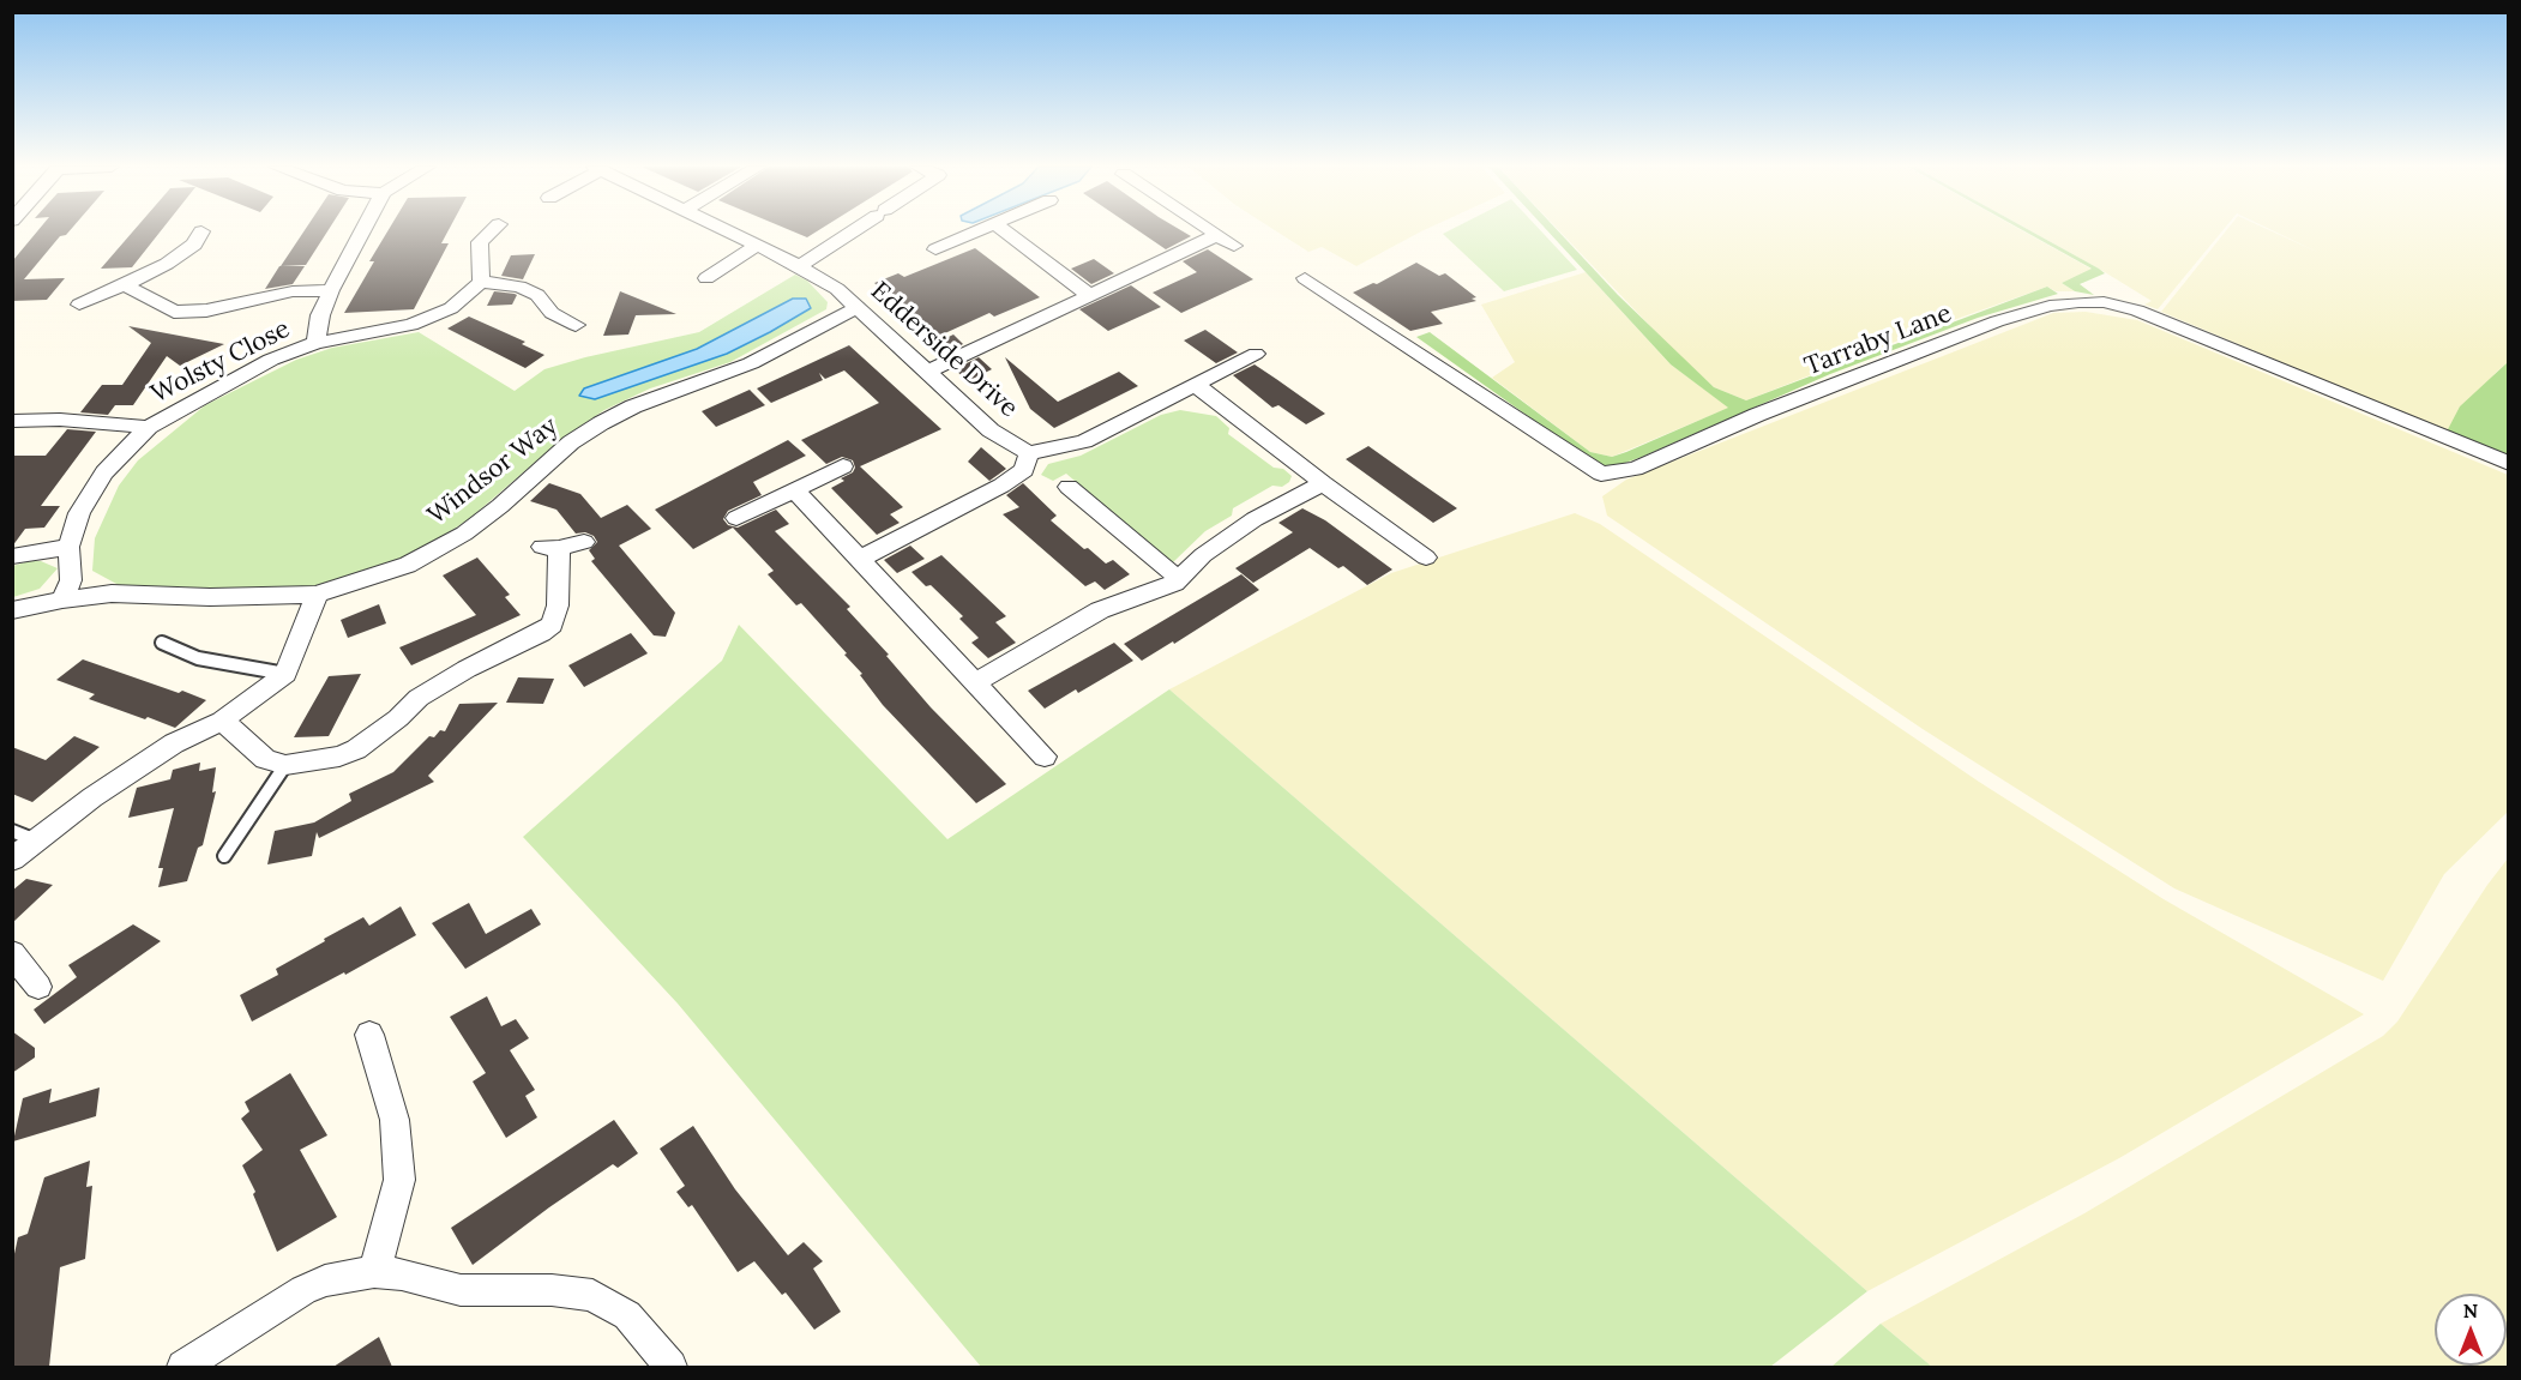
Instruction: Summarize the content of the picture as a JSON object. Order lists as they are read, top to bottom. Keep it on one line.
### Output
{"streets":{"street":["Tarraby Lane","Edderside Drive","Wolsty Close","Windsor Way"]},"crossings":[["Edderside Drive","Windsor Way"],["Wolsty Close","Windsor Way"]],"north":"top"}
